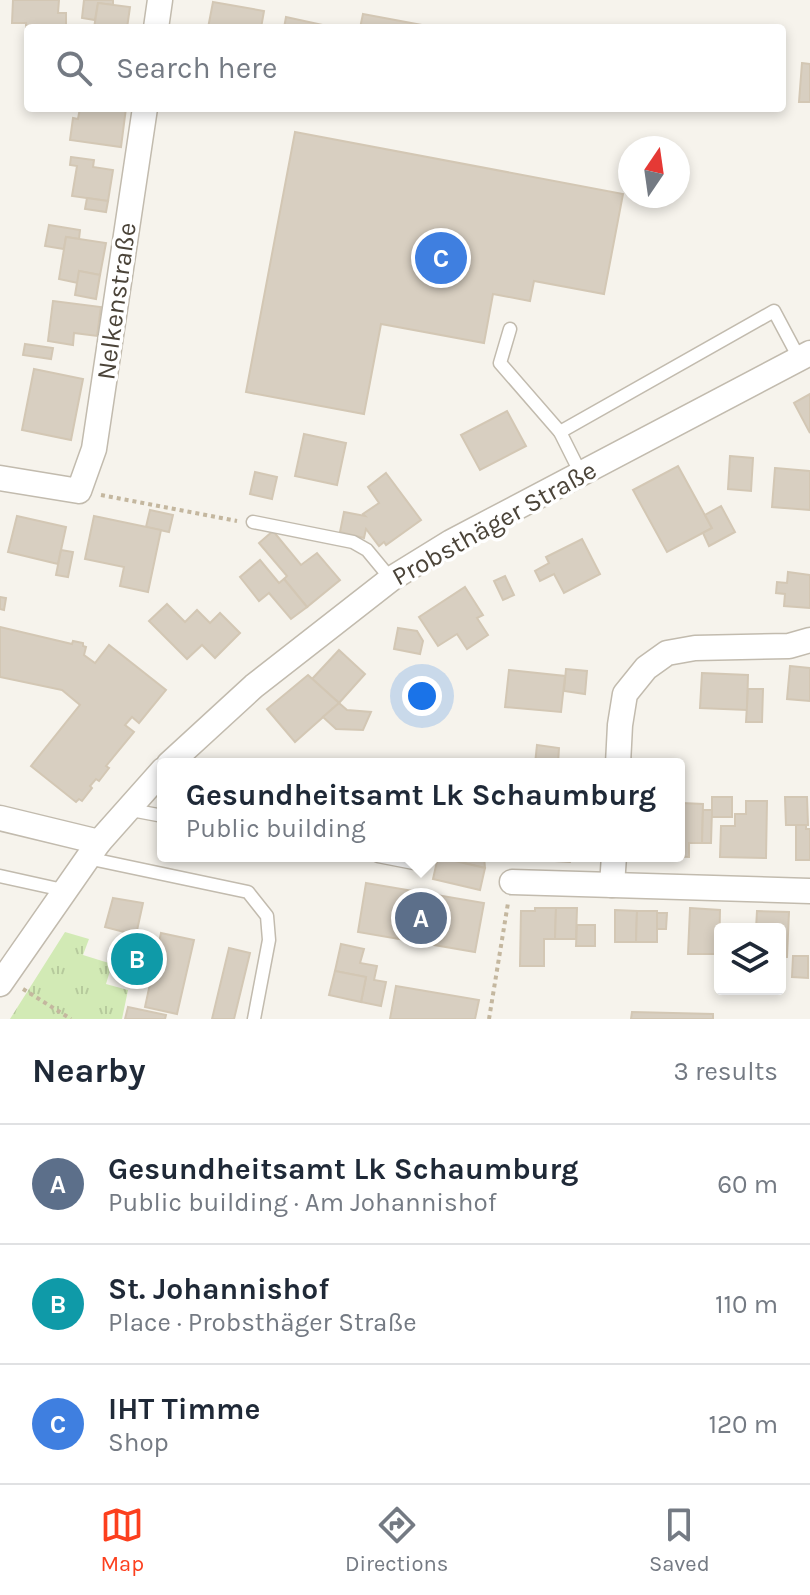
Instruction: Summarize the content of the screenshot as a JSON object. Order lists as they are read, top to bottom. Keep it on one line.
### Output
{"streets":{"street":["Nelkenstraße","Probsthäger Straße"]},"north":"top","page":{"search":"Search here","pins":["C","A","B"],"popup":["Gesundheitsamt Lk Schaumburg","Public building"],"heading":["Nearby","3 results"],"list":[{"mark":"A","name":"Gesundheitsamt Lk Schaumburg","note":"Public building · Am Johannishof","value":"60 m"},{"mark":"B","name":"St. Johannishof","note":"Place · Probsthäger Straße","value":"110 m"},{"mark":"C","name":"IHT Timme","note":"Shop","value":"120 m"}],"nav":["Map","Directions","Saved"]}}
